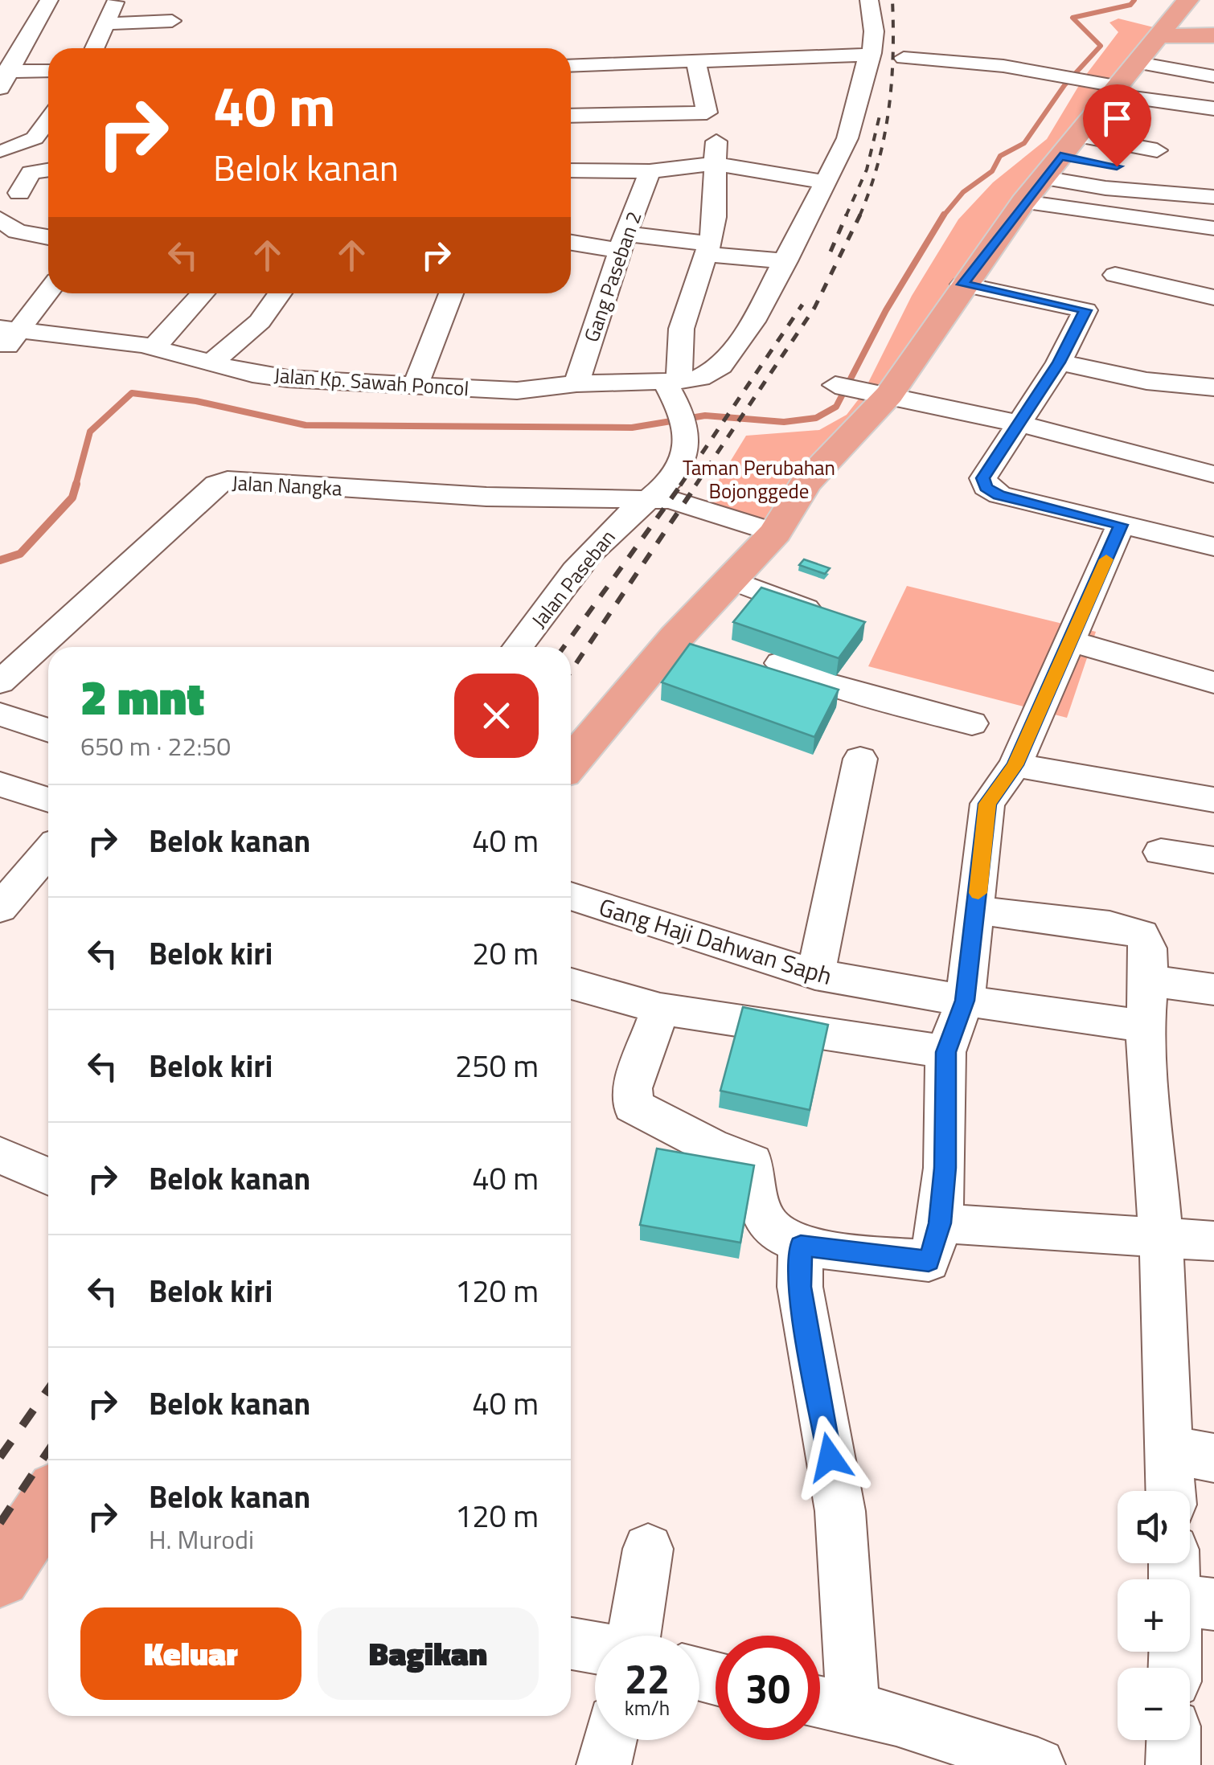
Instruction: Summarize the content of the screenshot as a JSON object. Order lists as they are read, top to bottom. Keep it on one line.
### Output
{"streets":{"street":["Gang Paseban 2","Jalan Kp. Sawah Poncol","Jalan Nangka","Jalan Paseban","Gang Haji Dahwan Saph"]},"crossings":[["Gang Paseban 2","Jalan Kp. Sawah Poncol"],["Jalan Kp. Sawah Poncol","Jalan Paseban"],["Jalan Nangka","Jalan Paseban"]],"parks":["Taman Perubahan Bojonggede"],"page":{"turn":["40 m","Belok kanan"],"heading":["2 mnt","650 m · 22:50"],"list":[{"name":"Belok kanan","value":"40 m"},{"name":"Belok kiri","value":"20 m"},{"name":"Belok kiri","value":"250 m"},{"name":"Belok kanan","value":"40 m"},{"name":"Belok kiri","value":"120 m"},{"name":"Belok kanan","value":"40 m"},{"name":"Belok kanan","note":"H. Murodi","value":"120 m"}],"map_buttons":["+","−"],"buttons":["Keluar","Bagikan"],"speed":"22 km/h","limit":"30"}}
